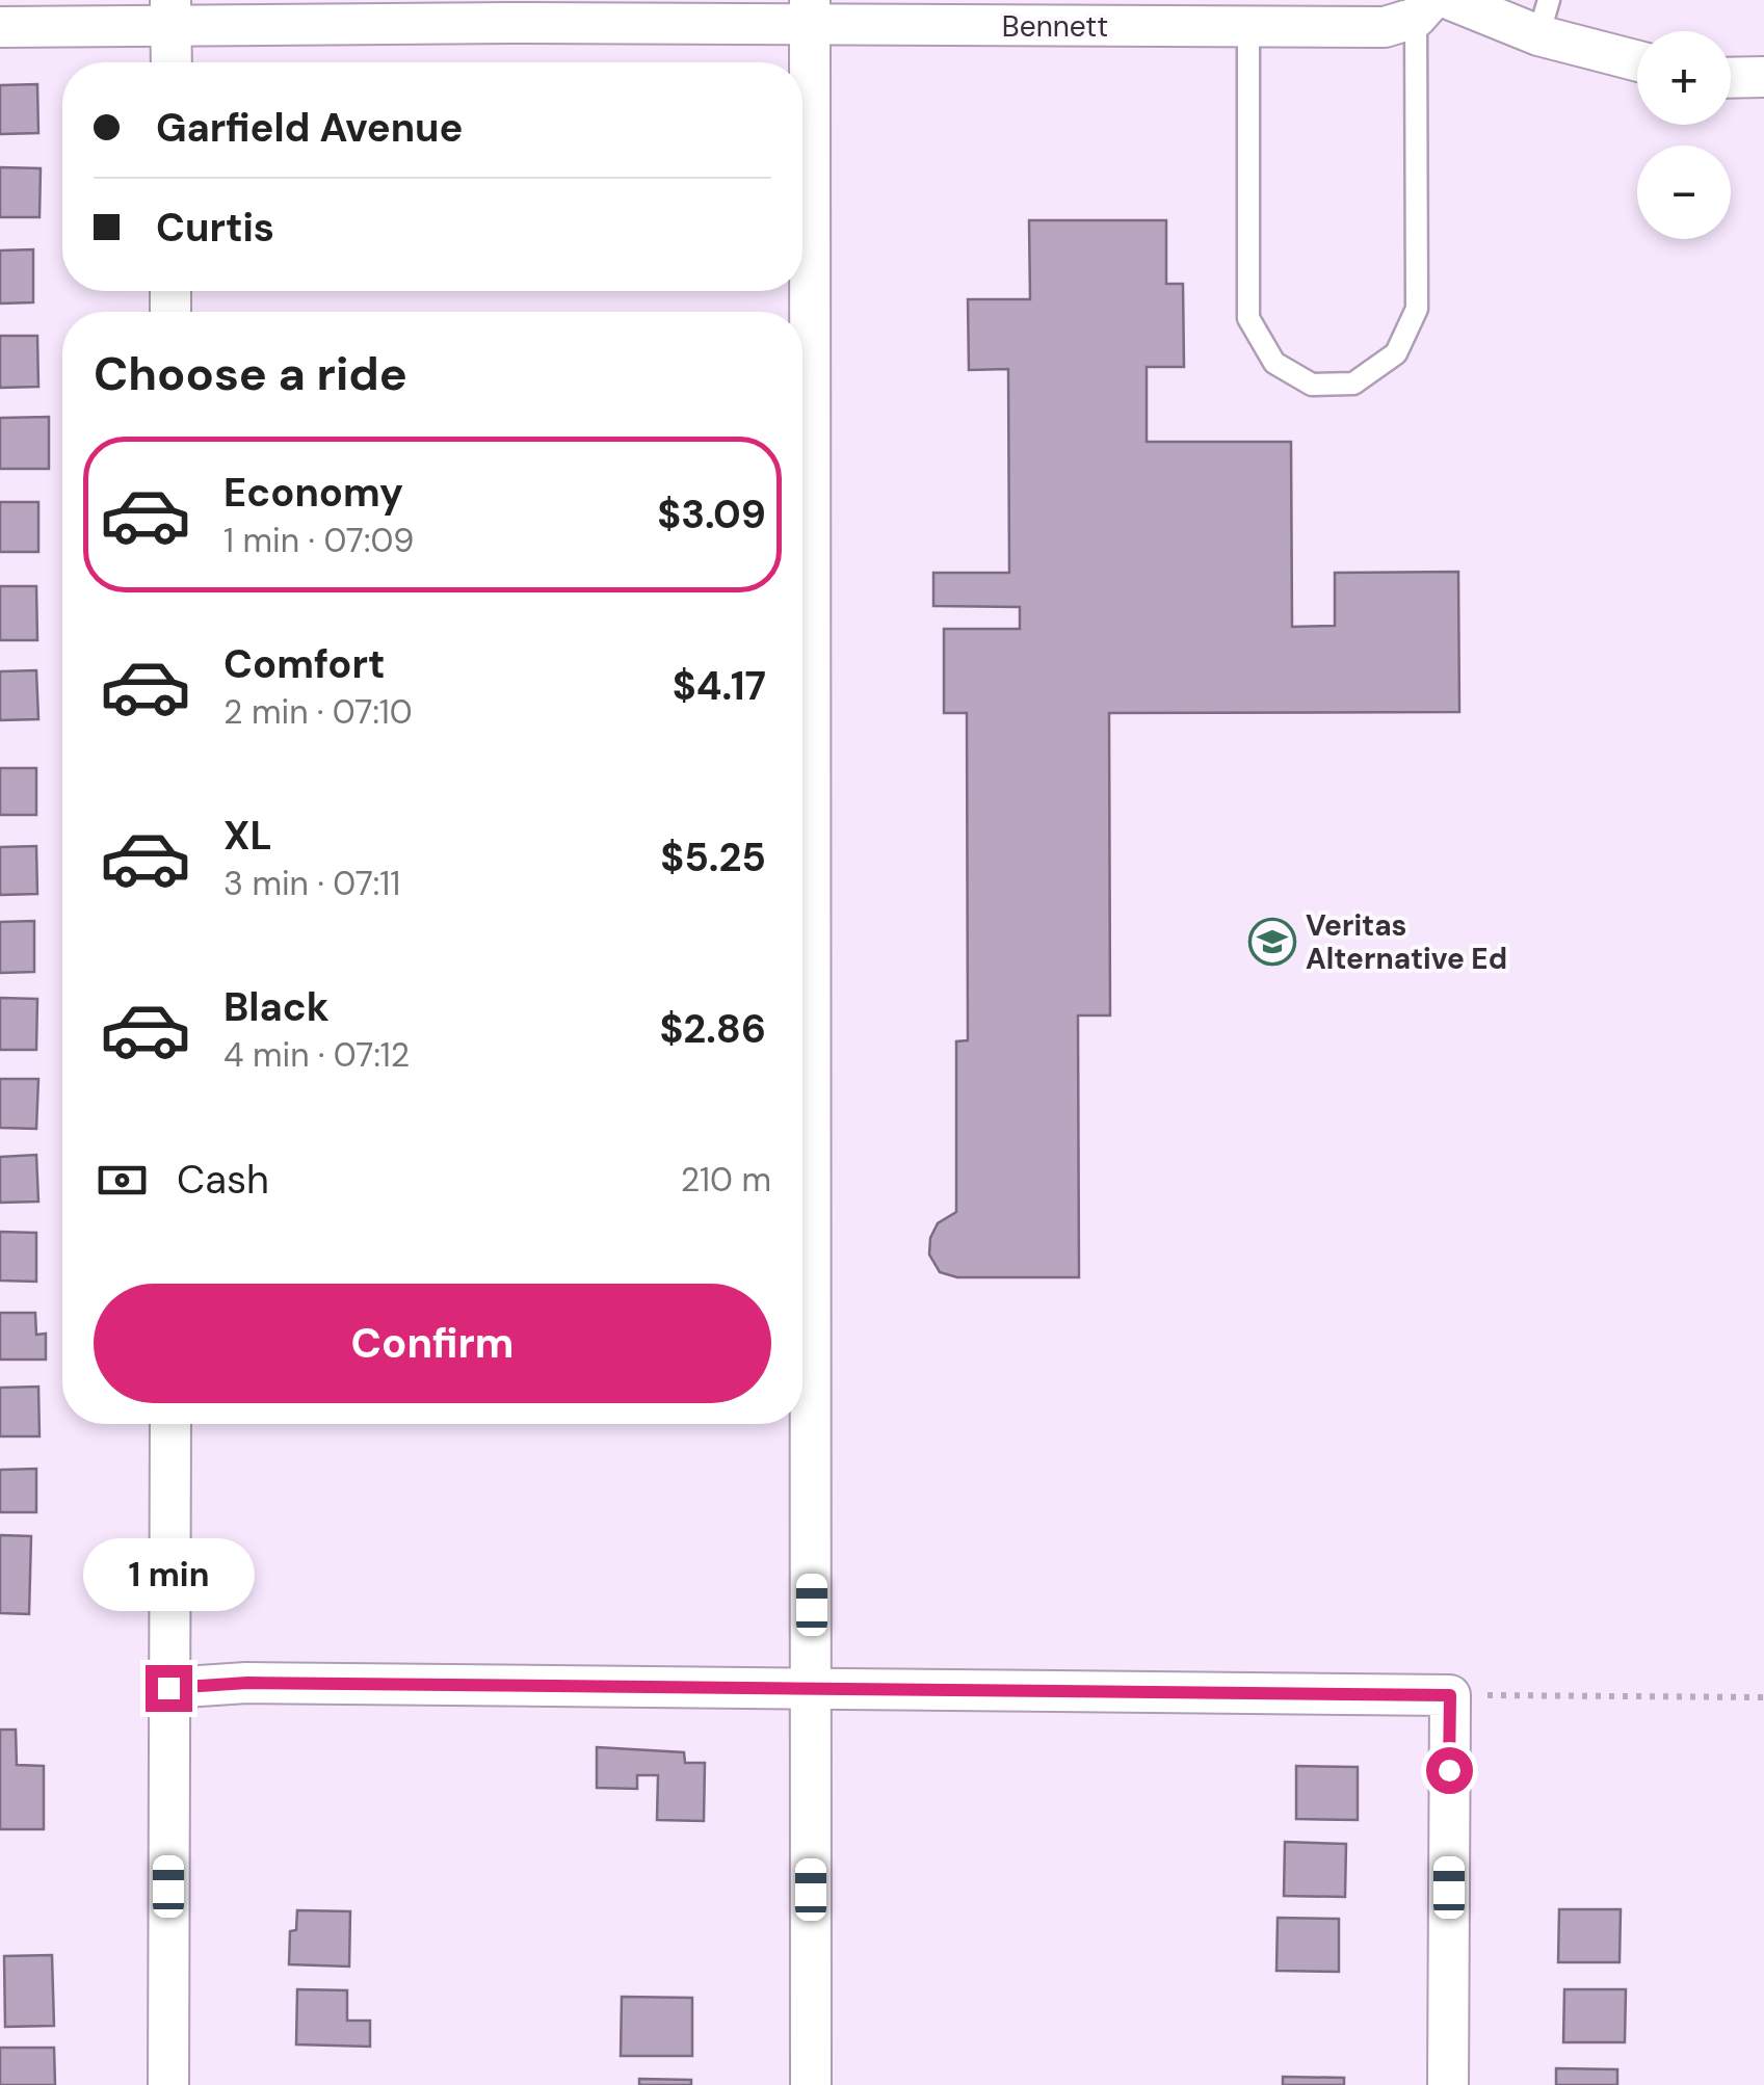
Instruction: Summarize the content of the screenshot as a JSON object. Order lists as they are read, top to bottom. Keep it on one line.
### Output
{"streets":{"street":["Bennett"]},"places":{"school or university":["Veritas Alternative Ed"]},"page":{"map_buttons":["+","−"],"banner":["Garfield Avenue","Curtis"],"heading":"Choose a ride","list":[{"name":"Economy","note":"1 min · 07:09","value":"$3.09"},{"name":"Comfort","note":"2 min · 07:10","value":"$4.17"},{"name":"XL","note":"3 min · 07:11","value":"$5.25"},{"name":"Black","note":"4 min · 07:12","value":"$2.86"}],"pay":["Cash","210 m"],"buttons":"Confirm","bubble":"1 min"}}
